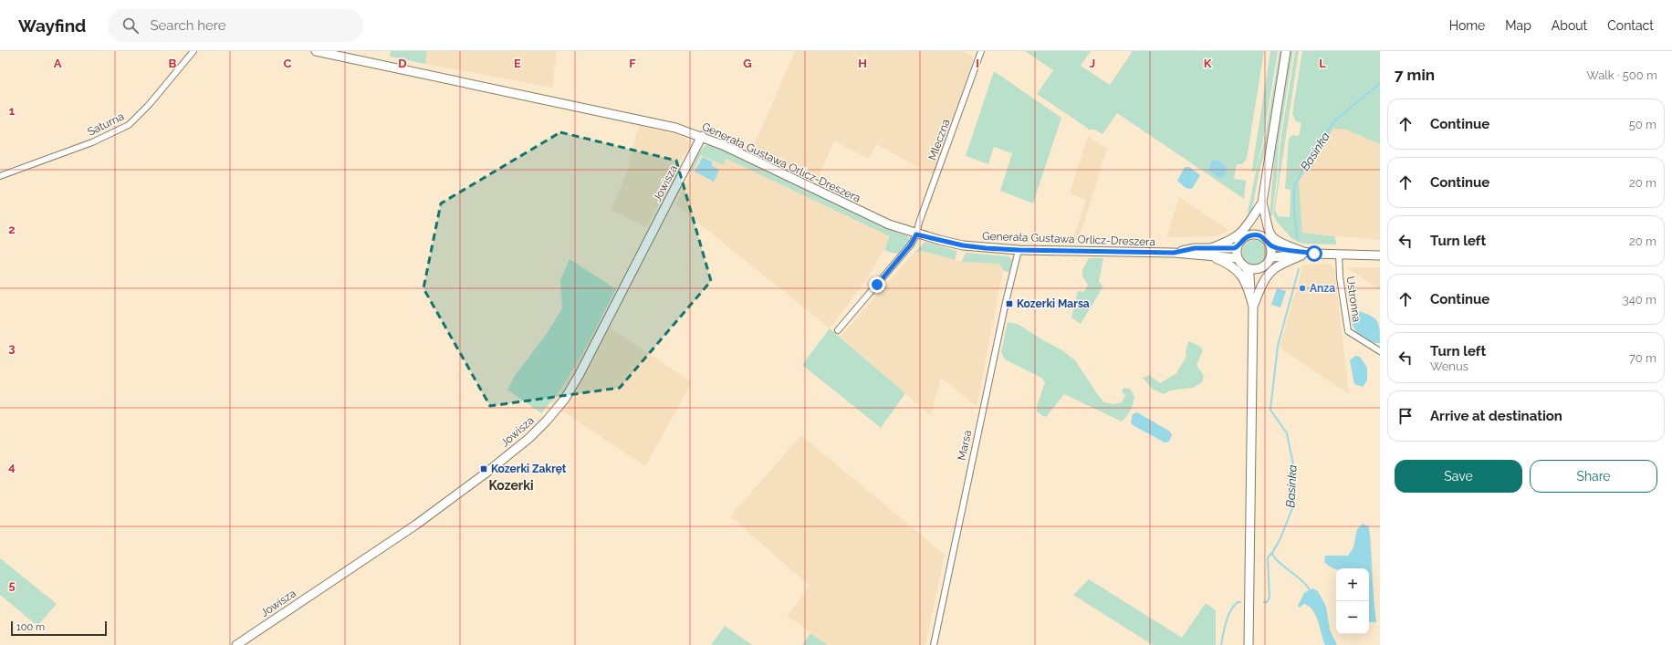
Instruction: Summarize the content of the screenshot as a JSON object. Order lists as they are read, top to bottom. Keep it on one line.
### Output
{"streets":{"main road":["Generała Gustawa Orlicz-Dreszera","Jowisza"],"street":["Saturna","Mleczna","Ustronna","Marsa"]},"crossings":[["Mleczna","Generała Gustawa Orlicz-Dreszera"],["Generała Gustawa Orlicz-Dreszera","Jowisza"],["Generała Gustawa Orlicz-Dreszera","Marsa"]],"districts":["Kozerki"],"water":["Basinka"],"places":{"other":["Anza"],"transit":["Kozerki Marsa","Kozerki Zakręt"]},"scale_bar":"100 m","page":{"header":"Wayfind","search":"Search here","nav":["Home","Map","About","Contact"],"heading":["7 min","Walk · 500 m"],"list":[["Continue","50 m"],["Continue","20 m"],["Turn left","20 m"],["Continue","340 m"],["Turn left","Wenus","70 m"],"Arrive at destination"],"buttons":["Save","Share"],"map_buttons":["+","−"],"scale":"100 m"},"grid":{"columns":["A","B","C","D","E","F","G","H","I","J","K","L"],"rows":["1","2","3","4","5"]}}
